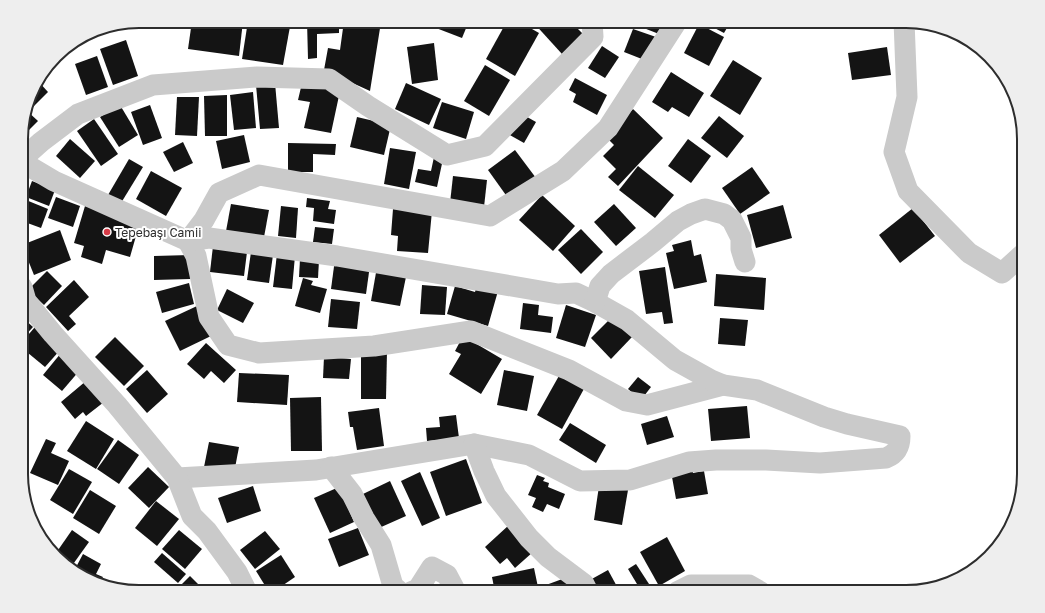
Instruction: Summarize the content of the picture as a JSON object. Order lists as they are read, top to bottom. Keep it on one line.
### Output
{"places":["Tepebaşı Camii"]}
